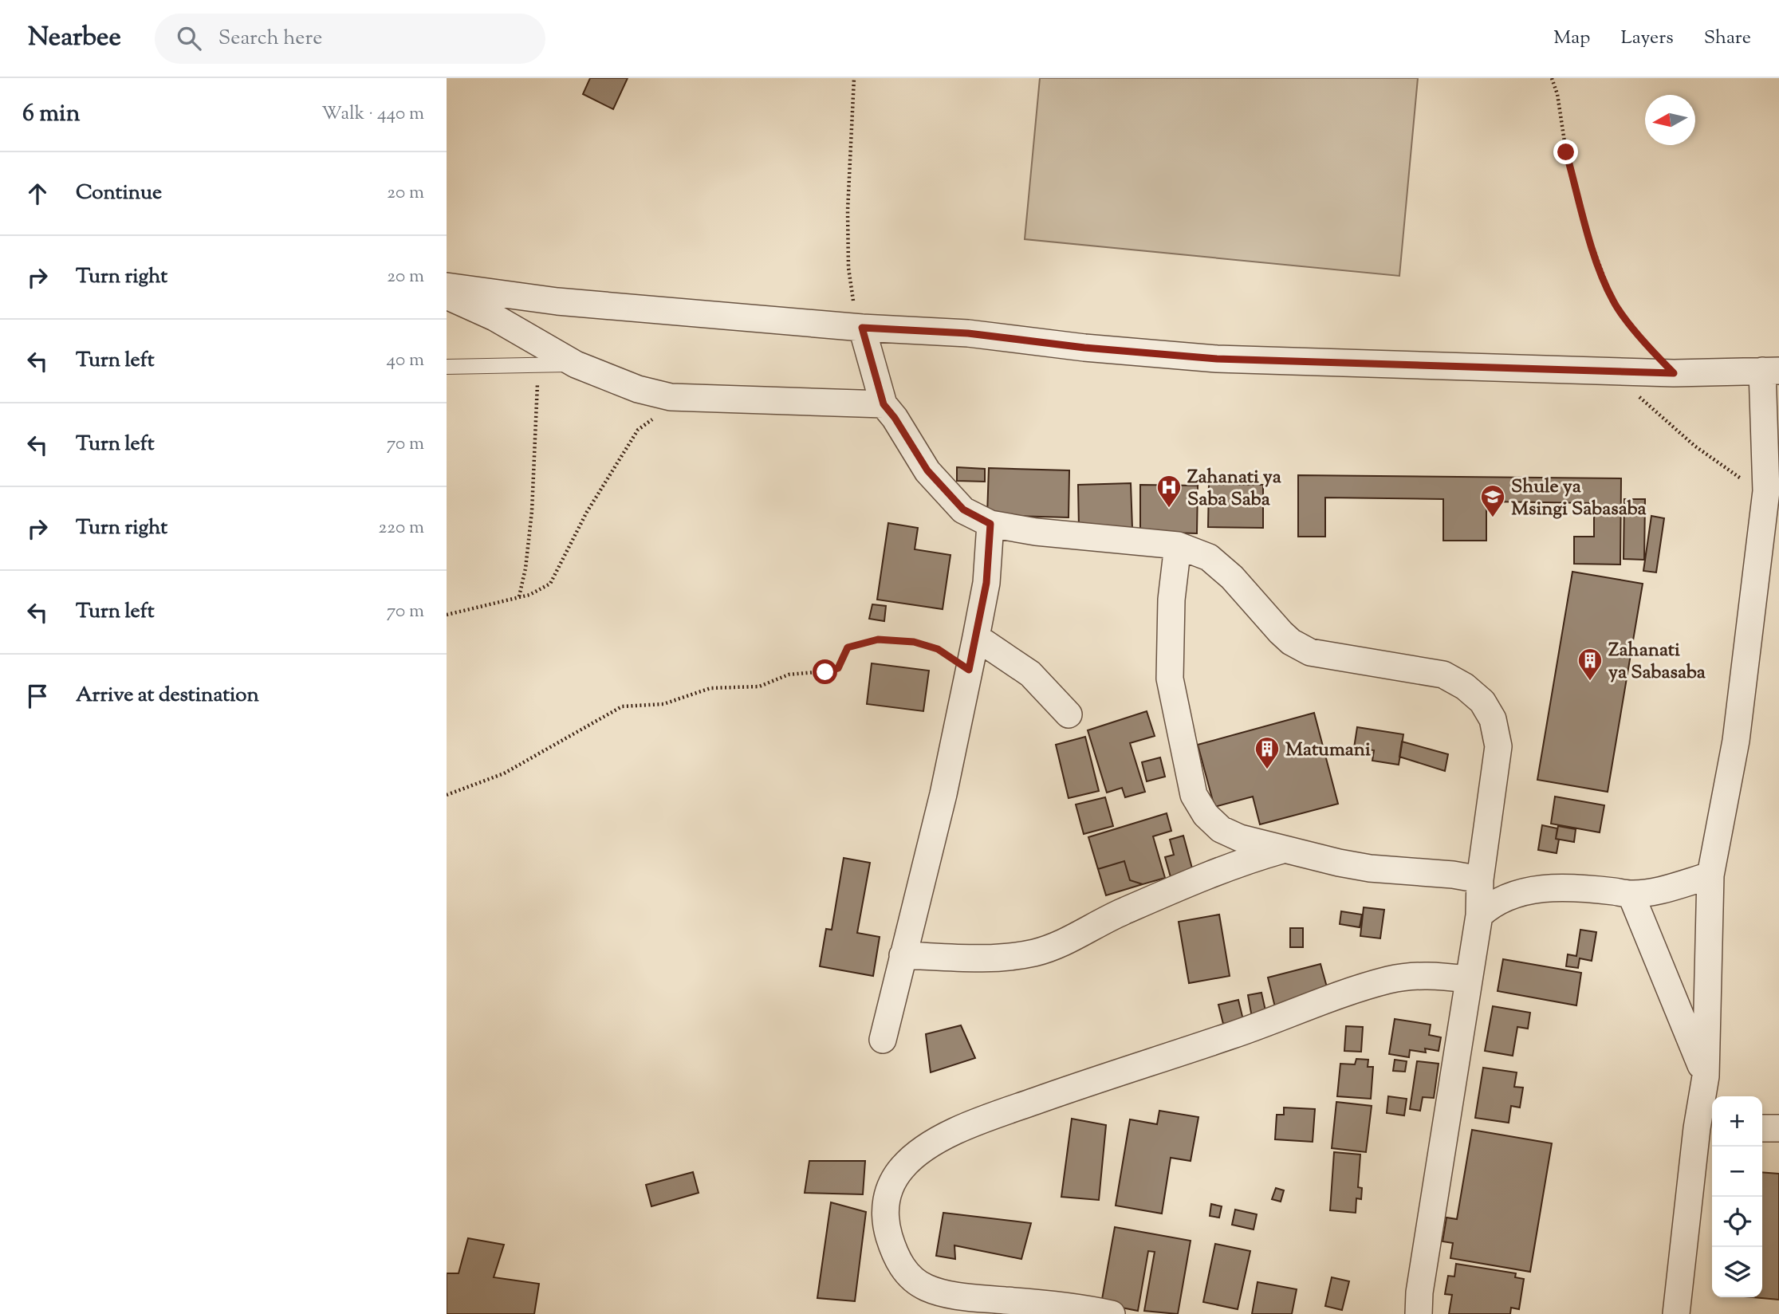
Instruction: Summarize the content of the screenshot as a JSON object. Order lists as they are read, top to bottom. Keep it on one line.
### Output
{"places":{"hospital":["Zahanati ya Saba Saba"],"school or university":["Shule ya Msingi Sabasaba"],"building":["Zahanati ya Sabasaba","Matumani"]},"north":"left","page":{"header":"Nearbee","search":"Search here","nav":["Map","Layers","Share"],"heading":["6 min","Walk · 440 m"],"list":[["Continue","20 m"],["Turn right","20 m"],["Turn left","40 m"],["Turn left","70 m"],["Turn right","220 m"],["Turn left","70 m"],"Arrive at destination"],"map_buttons":["+","−"]}}
